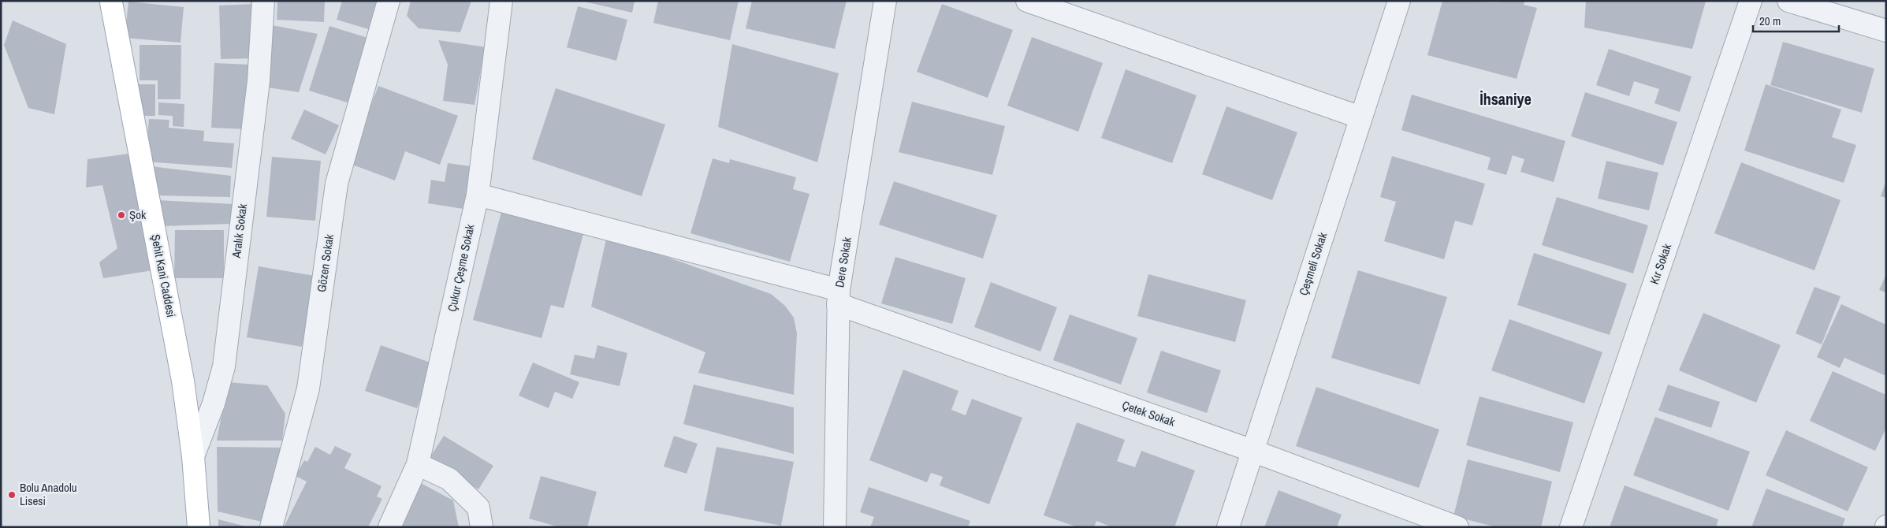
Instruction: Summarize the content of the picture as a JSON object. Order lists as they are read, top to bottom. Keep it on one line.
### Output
{"streets":{"main road":["Şehit Kani Caddesi"],"street":["Aralık Sokak","Dere Sokak","Gözen Sokak","Çeşmeli Sokak","Kır Sokak","Çukur Çeşme Sokak","Çetek Sokak"]},"crossings":[["Aralık Sokak","Şehit Kani Caddesi"],["Dere Sokak","Çetek Sokak"],["Çeşmeli Sokak","Çetek Sokak"],["Çukur Çeşme Sokak","Çetek Sokak"]],"districts":["İhsaniye"],"places":["Şok","Bolu Anadolu Lisesi"],"scale_bar":"20 m"}
